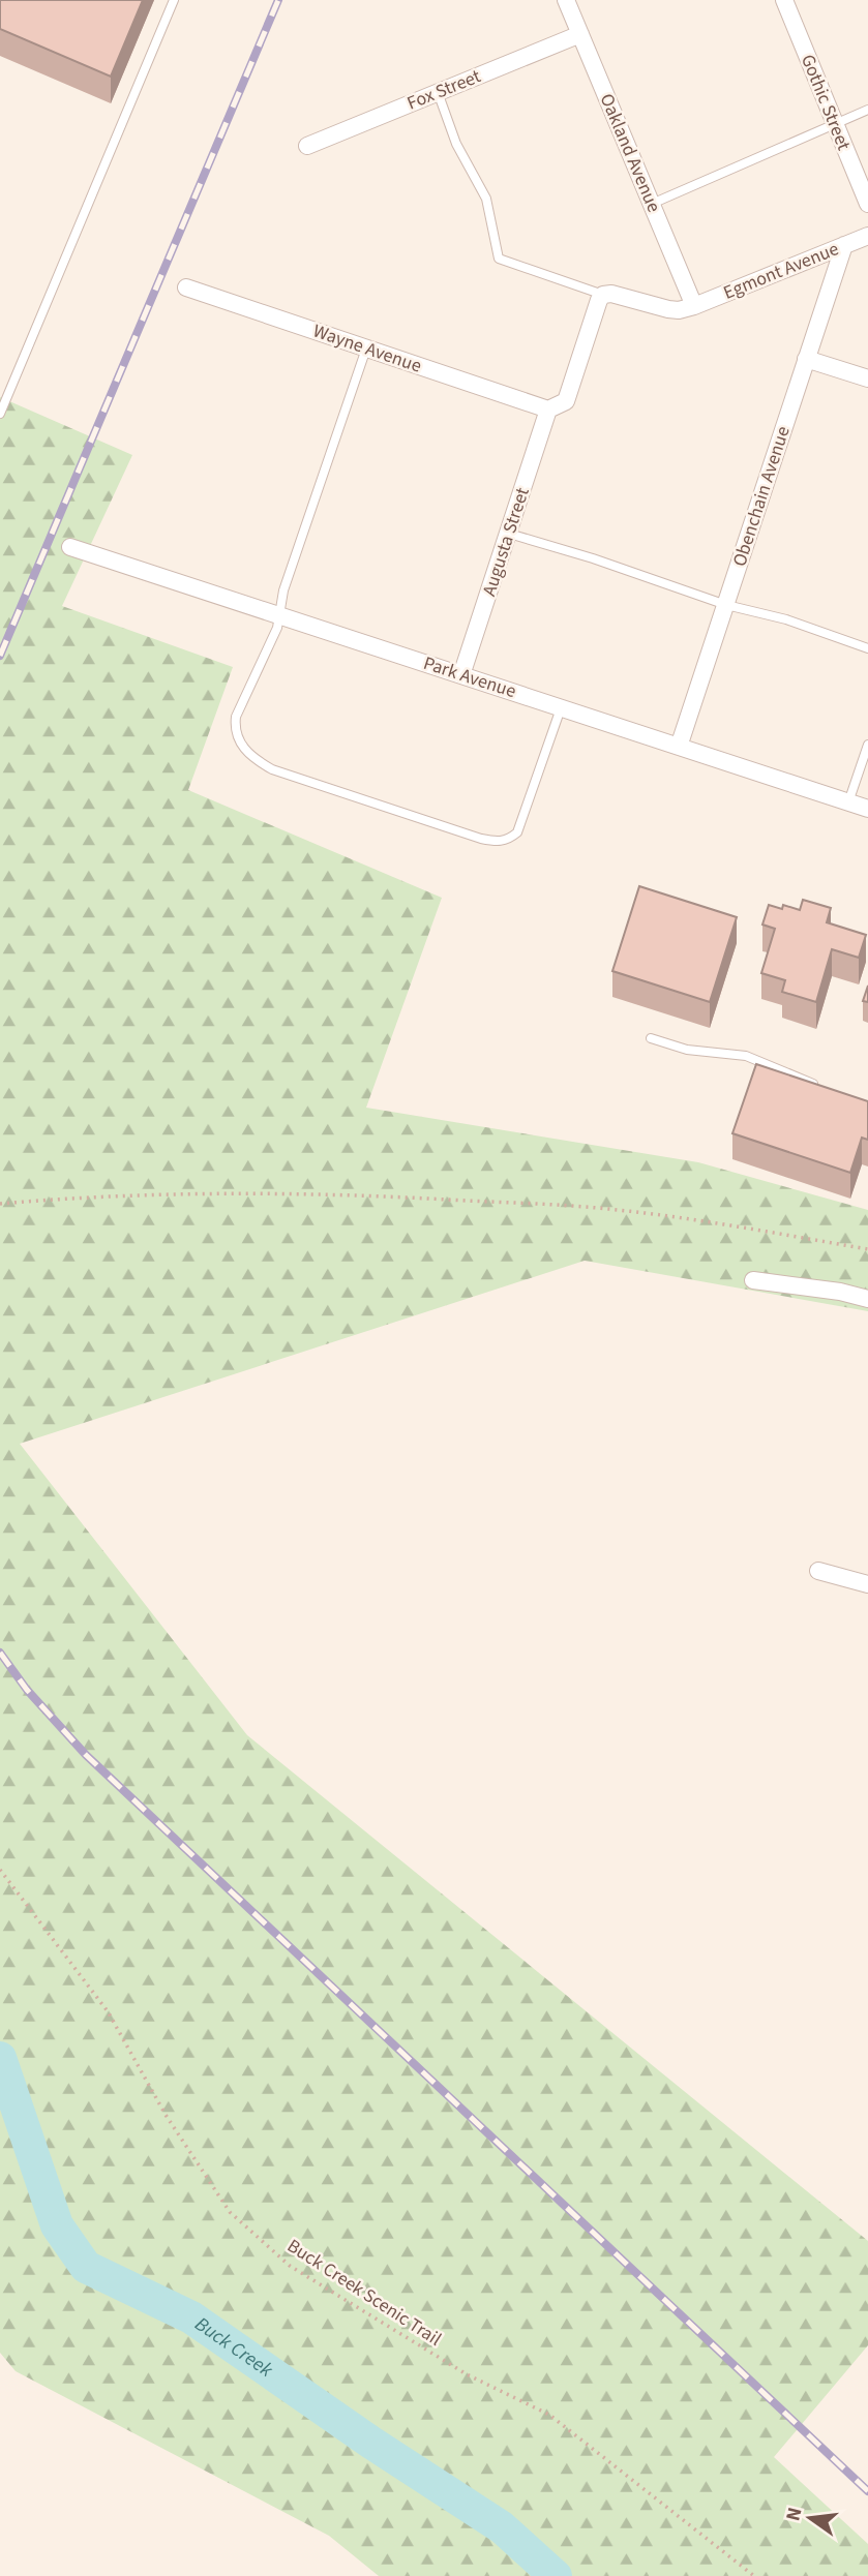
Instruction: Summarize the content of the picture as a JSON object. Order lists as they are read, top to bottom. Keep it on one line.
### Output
{"streets":{"street":["Fox Street","Gothic Street","Oakland Avenue","Egmont Avenue","Wayne Avenue","Obenchain Avenue","Augusta Street","Park Avenue"],"path":["Buck Creek Scenic Trail"]},"crossings":[["Fox Street","Oakland Avenue"],["Oakland Avenue","Egmont Avenue"],["Egmont Avenue","Obenchain Avenue"],["Wayne Avenue","Augusta Street"],["Obenchain Avenue","Park Avenue"],["Augusta Street","Park Avenue"]],"water":["Buck Creek"],"north":"left"}
